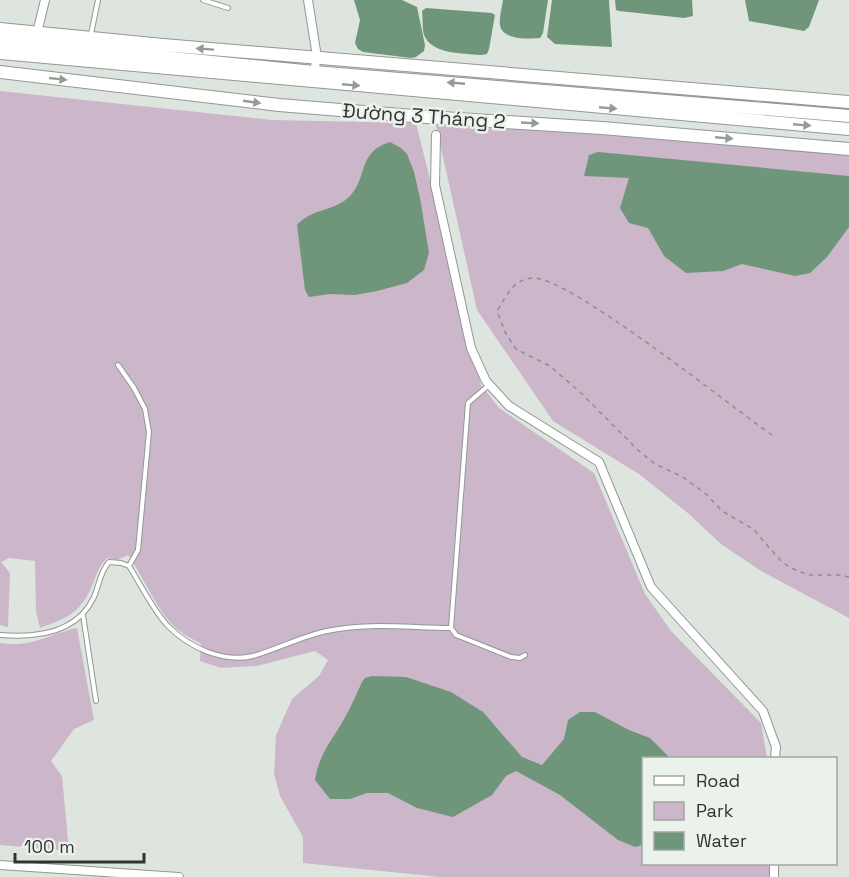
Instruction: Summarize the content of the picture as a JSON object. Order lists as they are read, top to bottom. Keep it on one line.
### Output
{"streets":{"main road":["Đường 3 Tháng 2"]},"legend":["Road","Park","Water"],"scale_bar":"100 m"}
